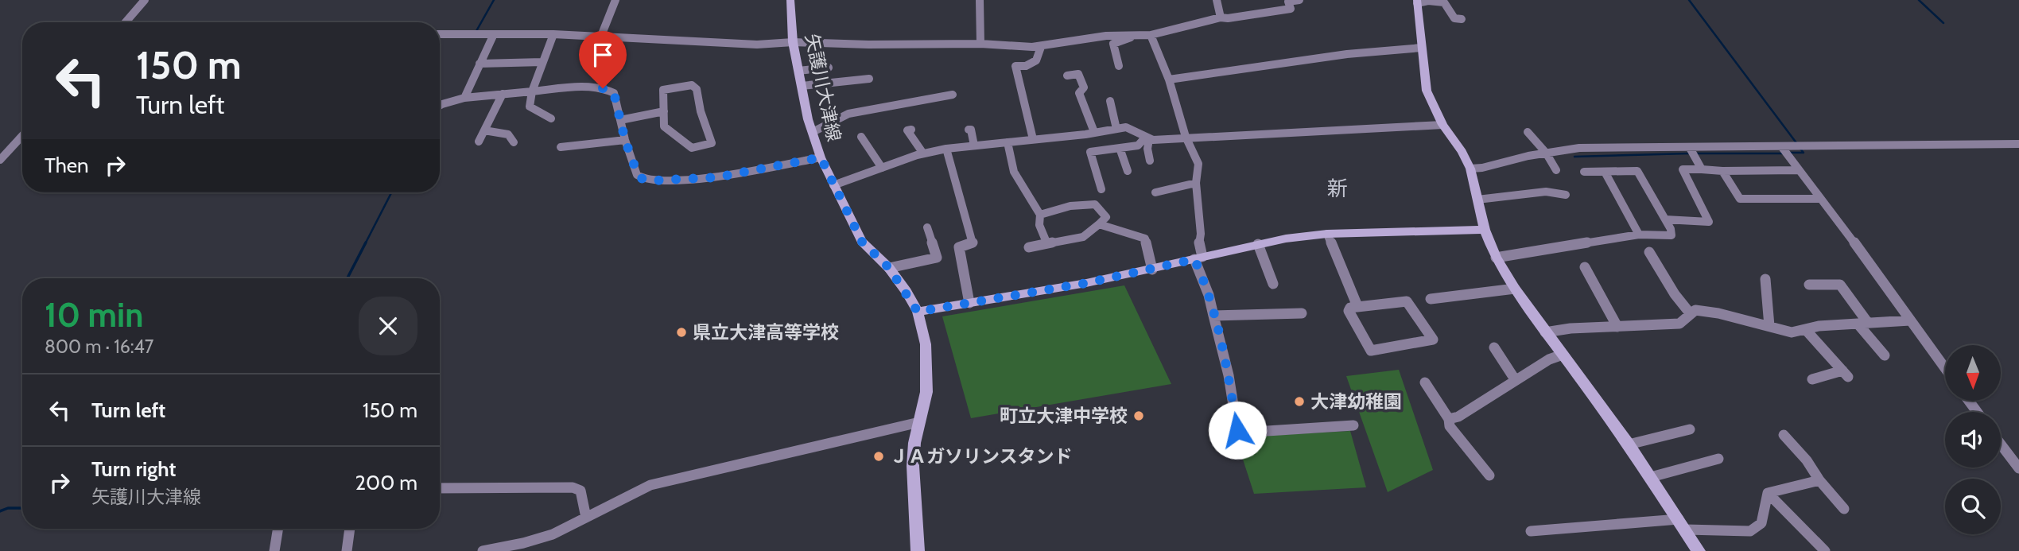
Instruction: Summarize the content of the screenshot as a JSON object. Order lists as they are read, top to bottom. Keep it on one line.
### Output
{"streets":{"street":["矢護川大津線"]},"districts":["新"],"places":["県立大津高等学校","大津幼稚園","町立大津中学校","ＪＡガソリンスタンド"],"north":"bottom","page":{"turn":["150 m","Turn left"],"then":"Then","heading":["10 min","800 m · 16:47"],"list":[{"name":"Turn left","value":"150 m"},{"name":"Turn right","note":"矢護川大津線","value":"200 m"}]}}
